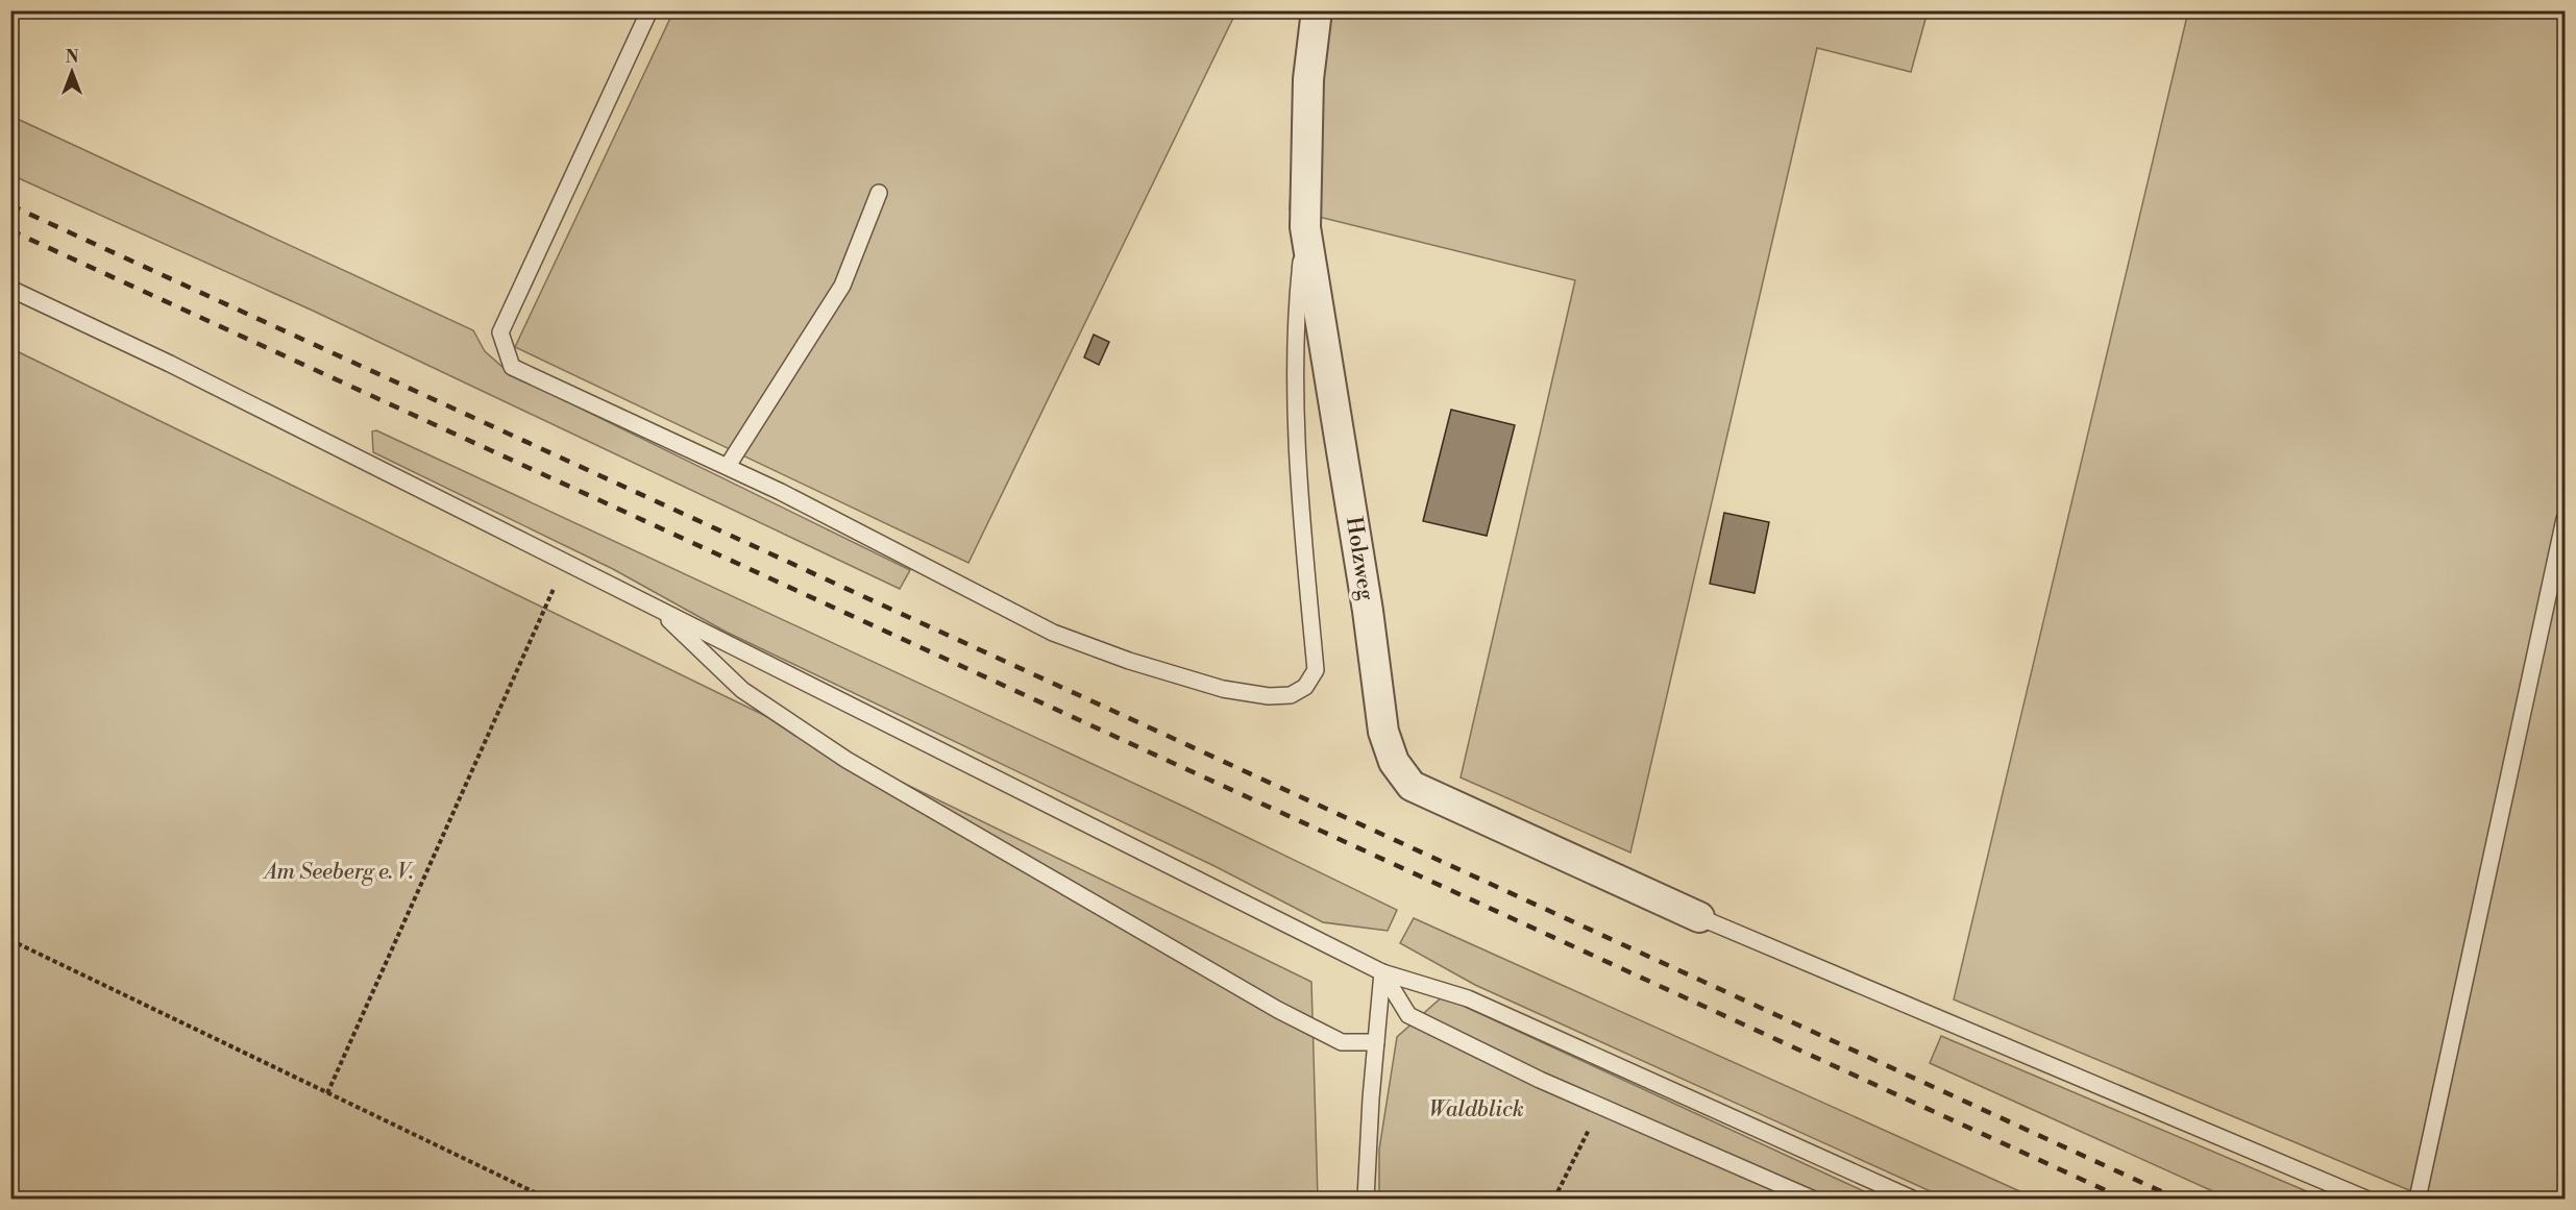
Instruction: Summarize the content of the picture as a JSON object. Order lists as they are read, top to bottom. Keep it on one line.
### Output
{"streets":{"street":["Holzweg"]},"parks":["Am Seeberg e. V.","Waldblick"],"north":"top"}
